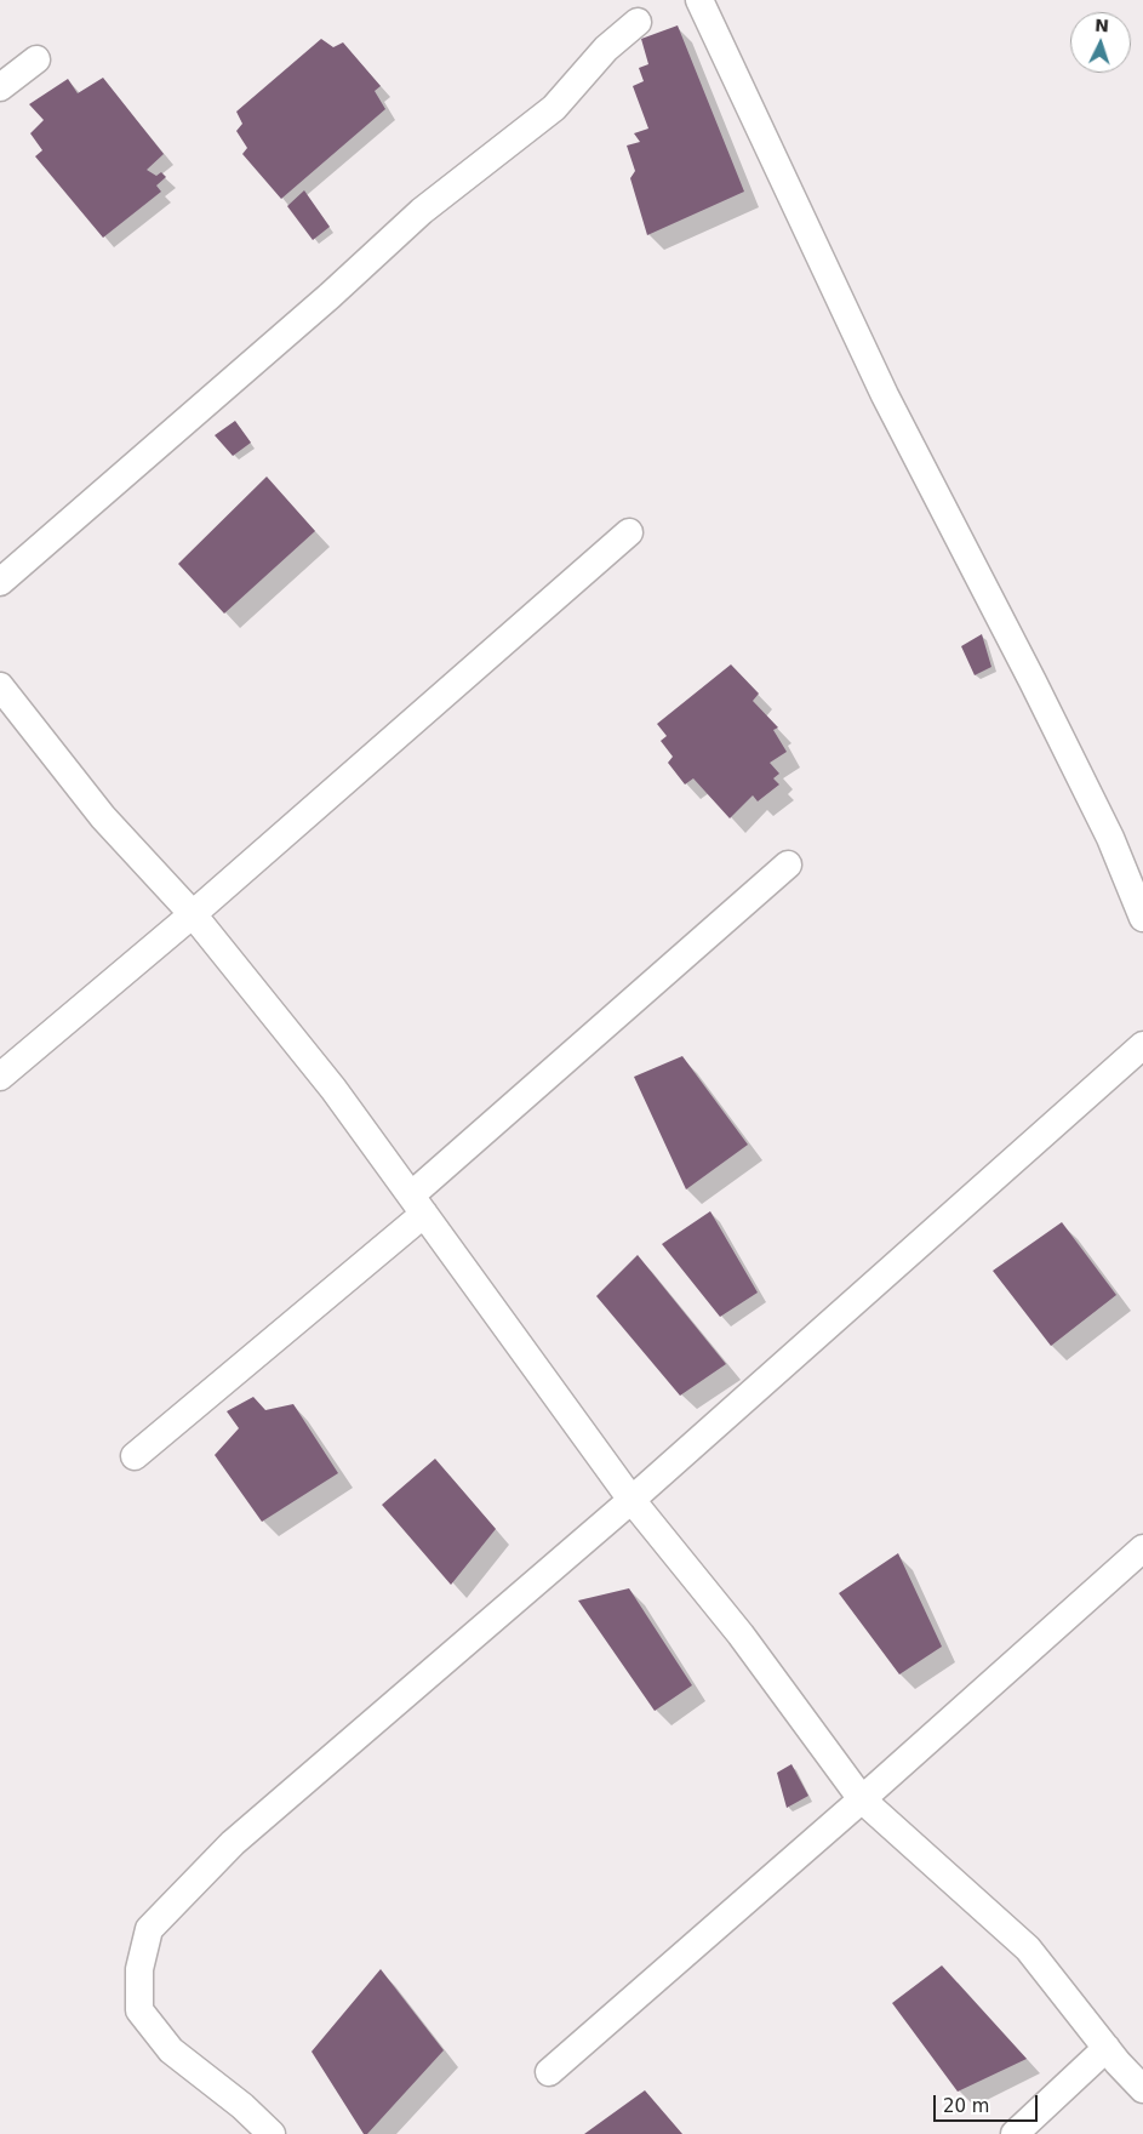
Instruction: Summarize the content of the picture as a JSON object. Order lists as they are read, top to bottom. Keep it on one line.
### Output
{"scale_bar":"20 m","north":"top"}
